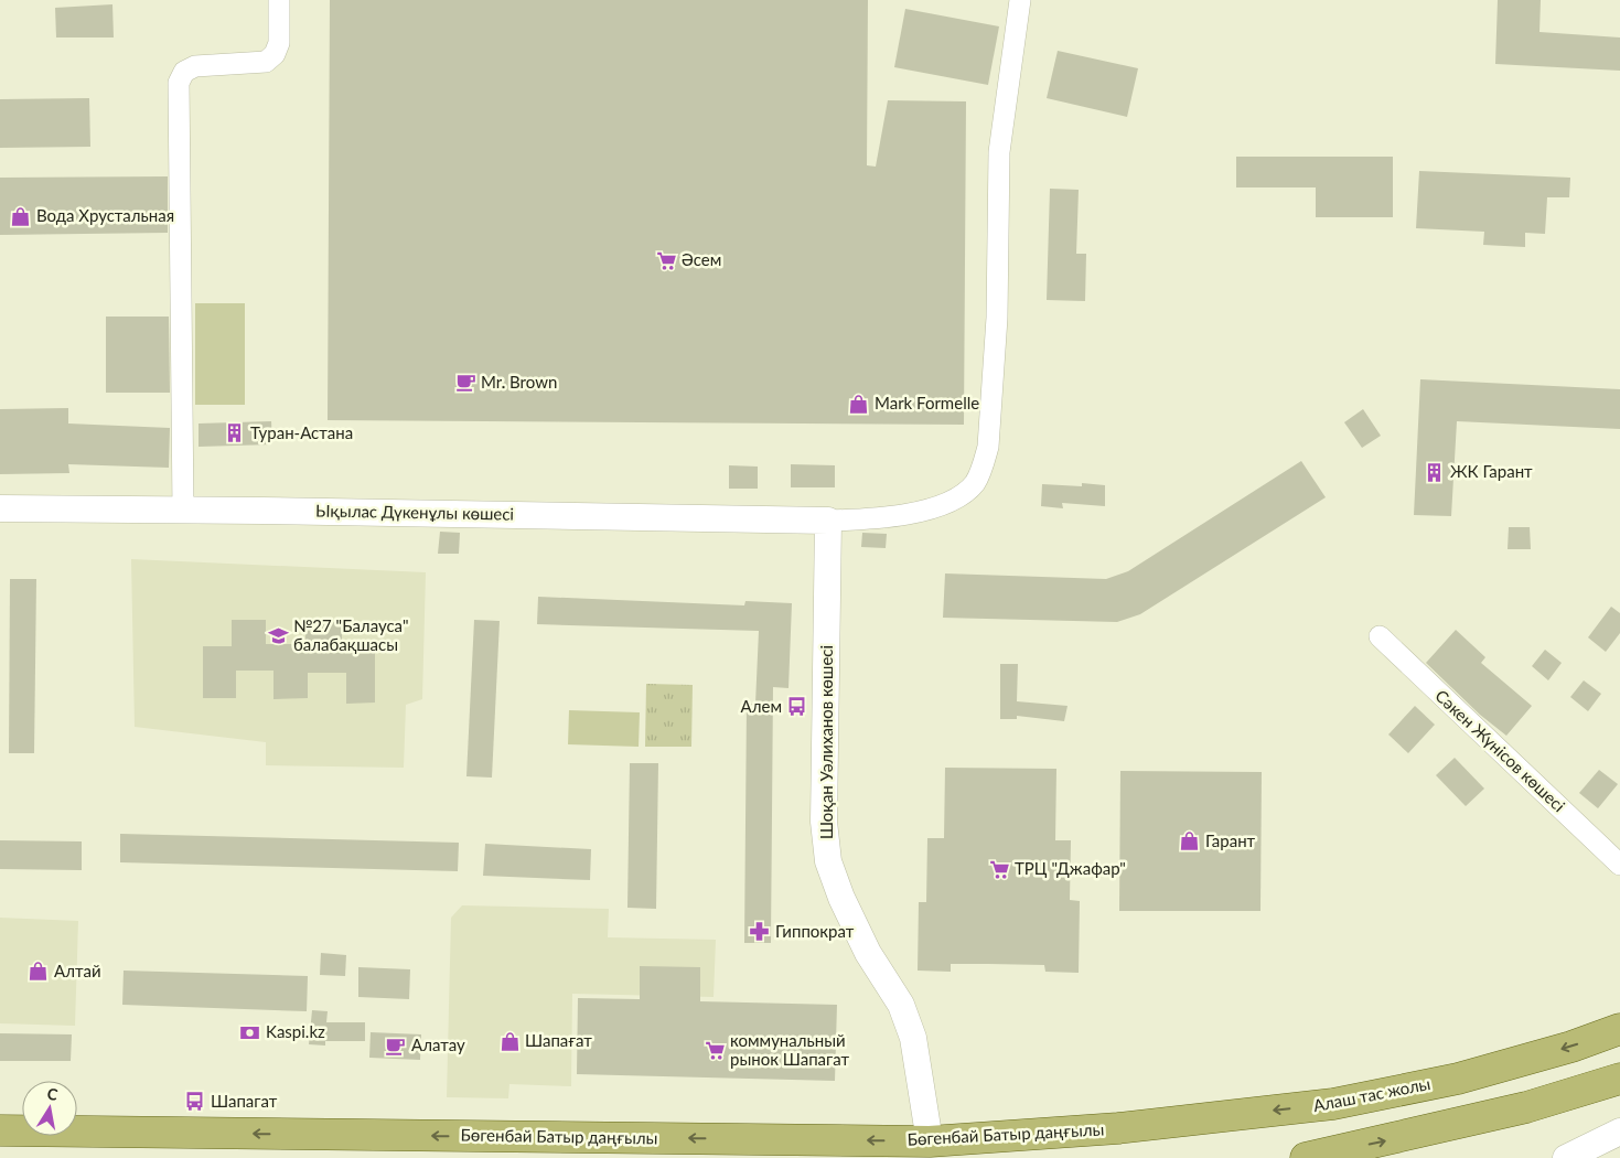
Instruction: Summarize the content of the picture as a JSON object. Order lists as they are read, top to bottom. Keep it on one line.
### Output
{"streets":{"main road":["Алаш тас жолы","Бөгенбай Батыр даңғылы"],"street":["Ықылас Дүкенұлы көшесі","Шоқан Уәлиханов көшесі","Сәкен Жүнісов көшесі"]},"crossings":[["Ықылас Дүкенұлы көшесі","Шоқан Уәлиханов көшесі"],["Шоқан Уәлиханов көшесі","Бөгенбай Батыр даңғылы"],["Алаш тас жолы","Бөгенбай Батыр даңғылы"]],"one_way":["Бөгенбай Батыр даңғылы"],"places":{"shop":["Вода Хрустальная","Mark Formelle","Гарант","Алтай","Шапағат"],"supermarket":["Әсем","ТРЦ \"Джафар\"","коммунальный рынок Шапагат"],"cafe":["Mr. Brown","Алатау"],"building":["Туран-Астана","ЖК Гарант"],"school or university":["№27 \"Балауса\" балабақшасы"],"bus stop":["Алем","Шапагат"],"pharmacy":["Гиппократ"],"bank":["Kaspi.kz"]},"north":"top"}
